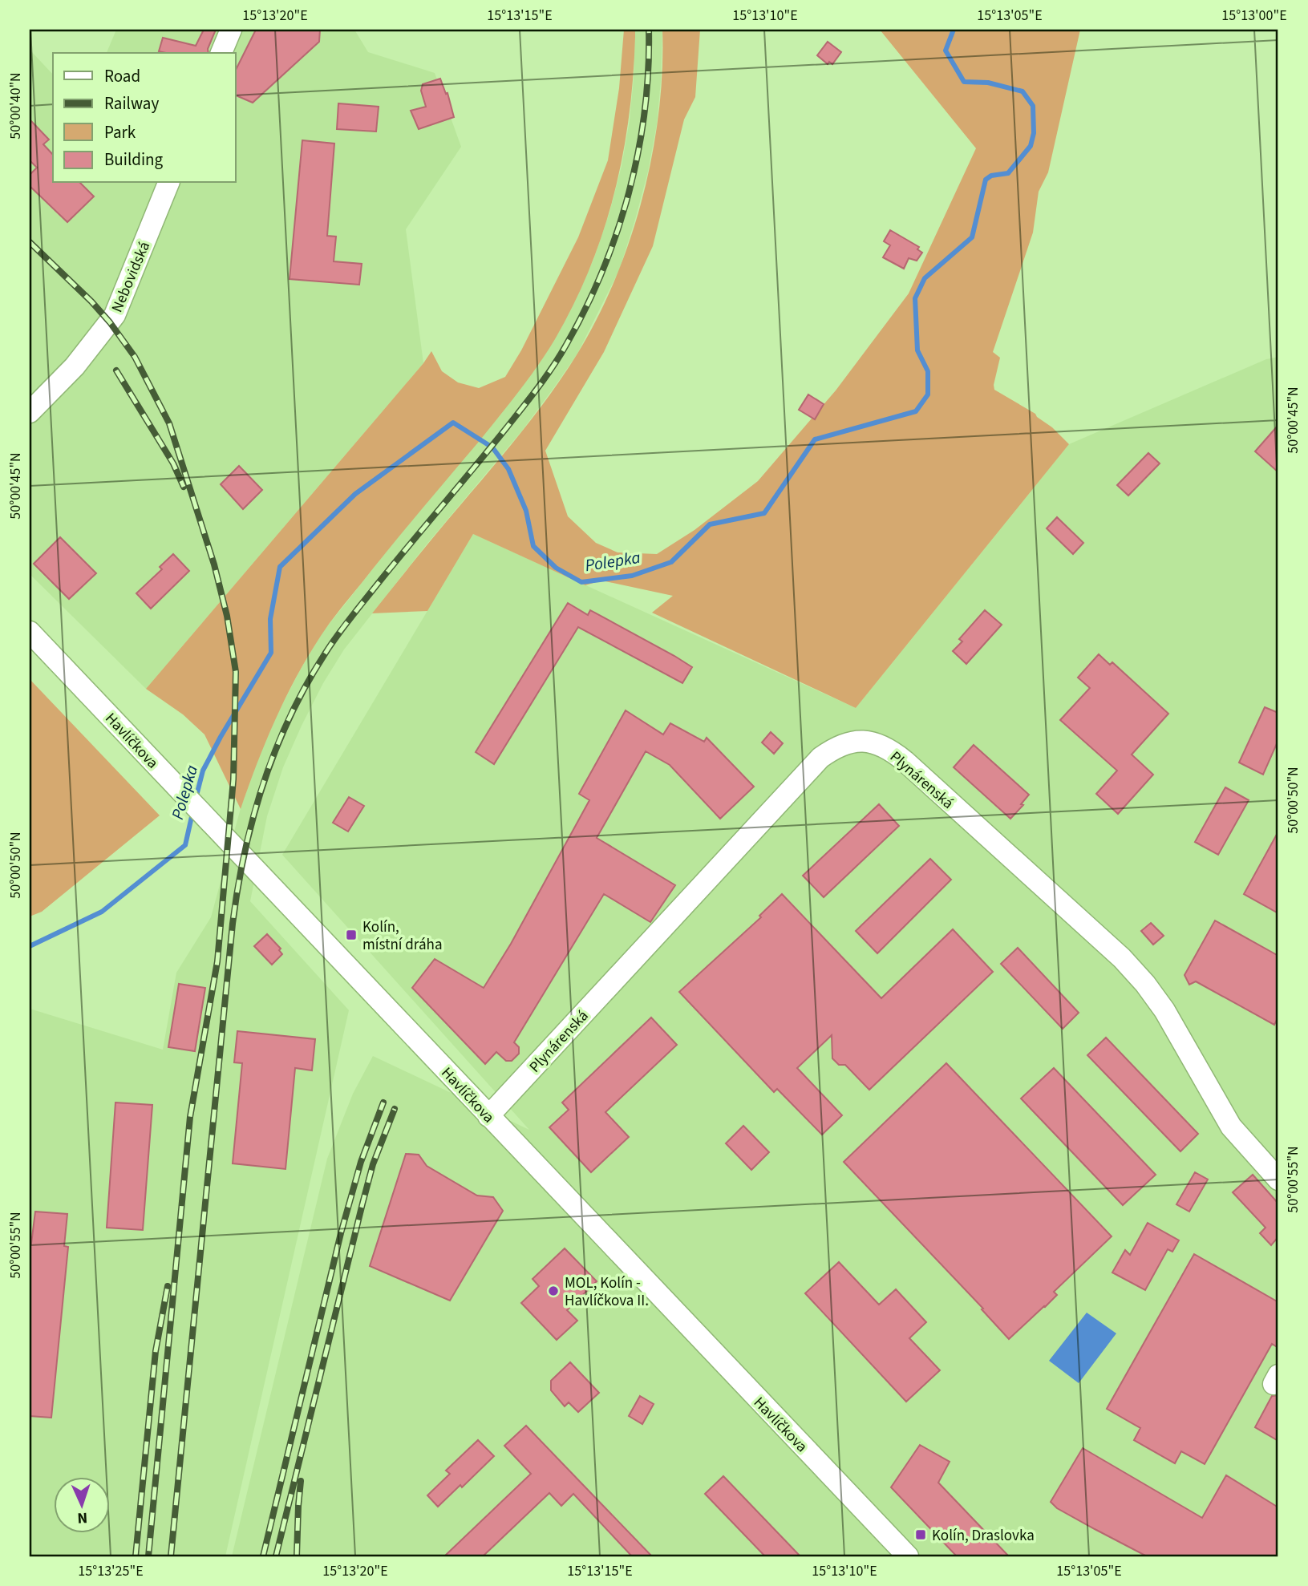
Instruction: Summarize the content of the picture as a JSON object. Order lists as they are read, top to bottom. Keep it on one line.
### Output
{"streets":{"street":["Nebovidská","Havlíčkova","Plynárenská"]},"crossings":[["Havlíčkova","Plynárenská"]],"water":["Polepka"],"places":{"transit":["Kolín, místní dráha","Kolín, Draslovka"],"other":["MOL, Kolín - Havlíčkova II."]},"legend":["Road","Railway","Park","Building"],"north":"bottom","coordinates":["15°13'20\"E","15°13'15\"E","15°13'10\"E","15°13'05\"E","15°13'00\"E","50°00'40\"N","50°00'45\"N","50°00'50\"N","50°00'55\"N","15°13'25\"E"]}
